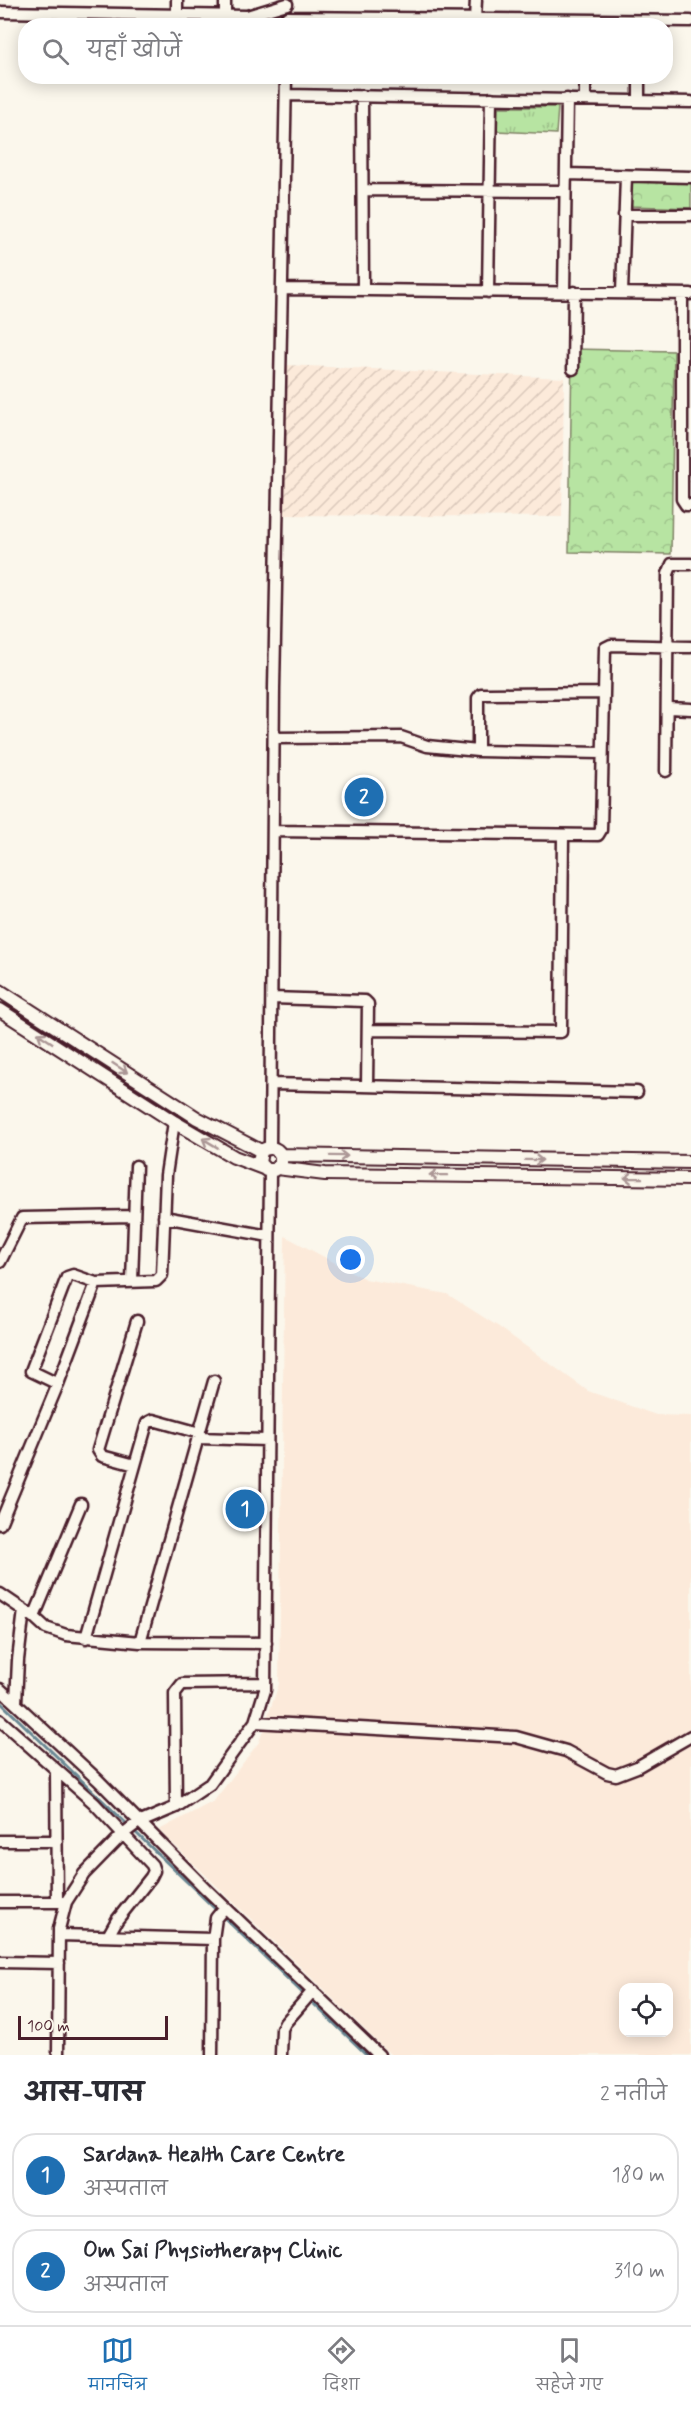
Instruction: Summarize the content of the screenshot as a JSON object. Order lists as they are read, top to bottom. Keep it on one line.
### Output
{"scale_bar":"100 m","page":{"search":"यहाँ खोजें","pins":["2","1"],"scale":"100 m","heading":["आस-पास","2 नतीजे"],"list":[{"mark":"1","name":"Sardana Health Care Centre","note":"अस्पताल","value":"180 m"},{"mark":"2","name":"Om Sai Physiotherapy Clinic","note":"अस्पताल","value":"310 m"}],"nav":["मानचित्र","दिशा","सहेजे गए"]}}
